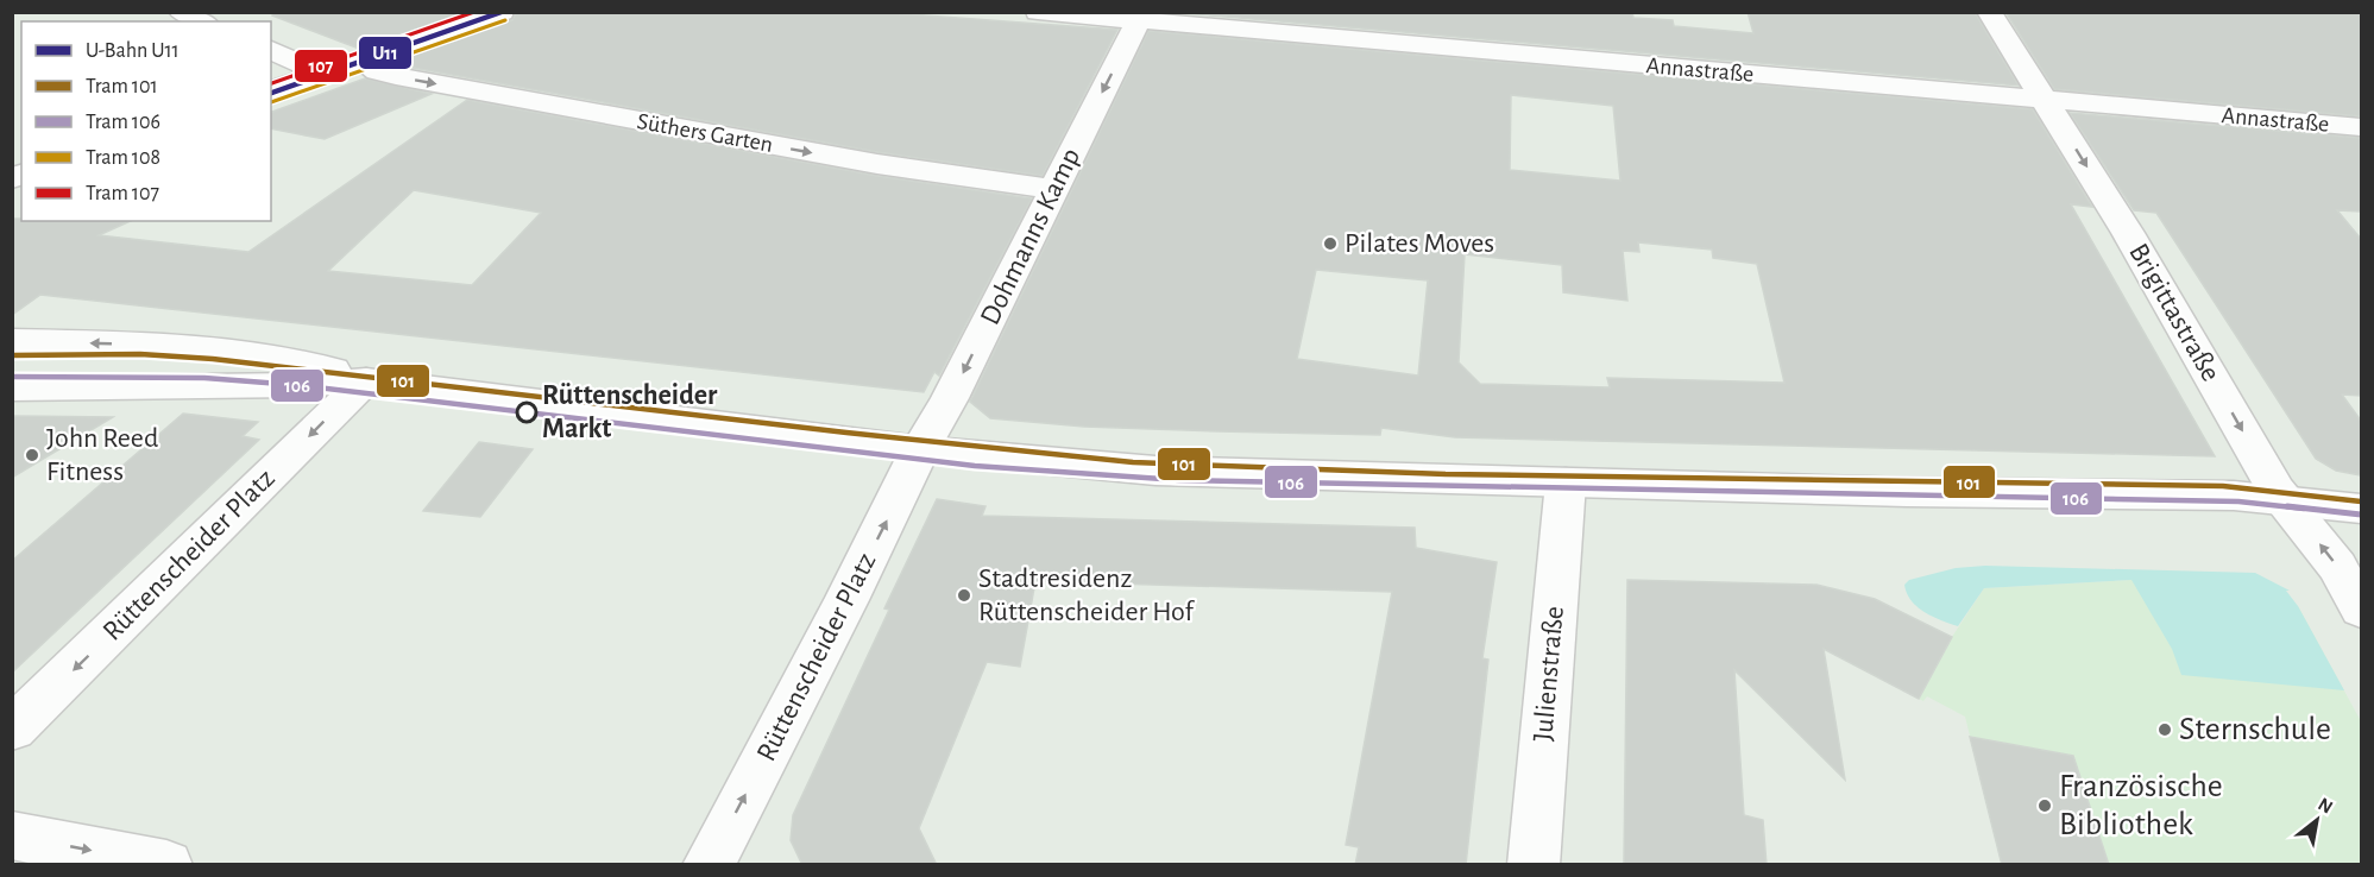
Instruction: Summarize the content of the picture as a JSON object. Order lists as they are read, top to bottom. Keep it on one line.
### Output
{"streets":{"street":["Annastraße","Süthers Garten","Dohmanns Kamp","Brigittastraße","Rüttenscheider Platz","Julienstraße"]},"crossings":[["Annastraße","Dohmanns Kamp"],["Annastraße","Brigittastraße"],["Süthers Garten","Dohmanns Kamp"],["Dohmanns Kamp","Rüttenscheider Platz"]],"one_way":["Dohmanns Kamp"],"places":["Pilates Moves","Rüttenscheider Markt","John Reed Fitness","Stadtresidenz Rüttenscheider Hof","Sternschule","Französische Bibliothek"],"lines":["metro line U11","tram line 107","tram line 108","tram line 101","tram line 106"],"legend":["U-Bahn U11","Tram 101","Tram 106","Tram 108","Tram 107"],"north":"top right"}
